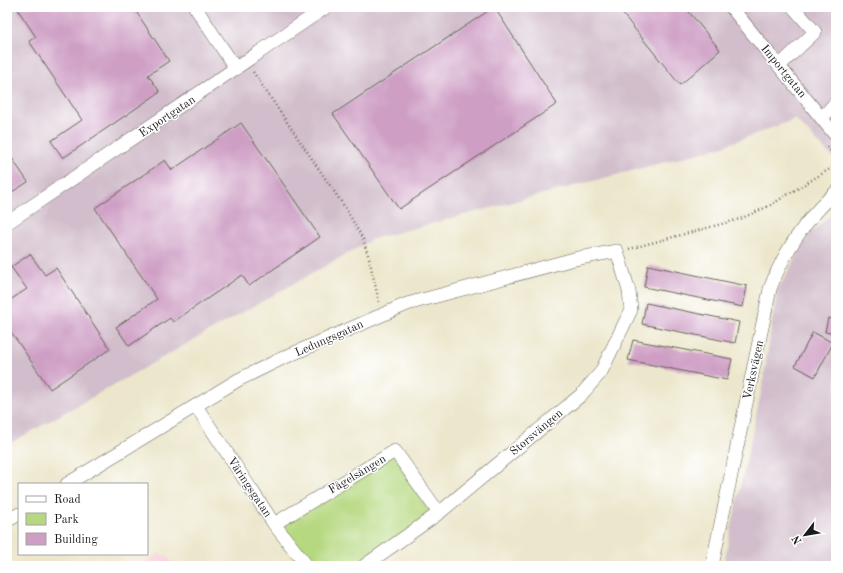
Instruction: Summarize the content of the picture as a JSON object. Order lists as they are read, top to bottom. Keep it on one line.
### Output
{"streets":{"street":["Importgatan","Exportgatan","Ledungsgatan","Verksvägen","Storsvängen","Fågelsången","Väringsgatan"]},"crossings":[["Ledungsgatan","Storsvängen"],["Ledungsgatan","Väringsgatan"],["Storsvängen","Fågelsången"],["Fågelsången","Väringsgatan"]],"legend":["Road","Park","Building"],"north":"bottom left"}
